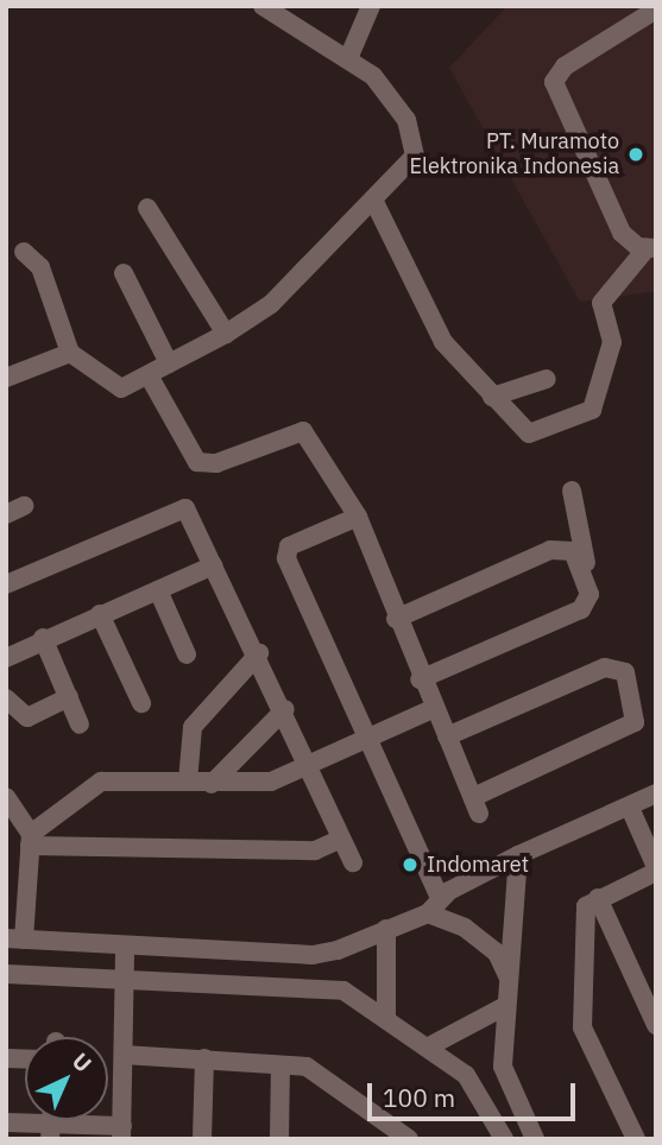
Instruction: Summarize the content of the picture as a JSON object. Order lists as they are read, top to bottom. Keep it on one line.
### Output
{"places":["PT. Muramoto Elektronika Indonesia","Indomaret"],"scale_bar":"100 m","north":"top right"}
